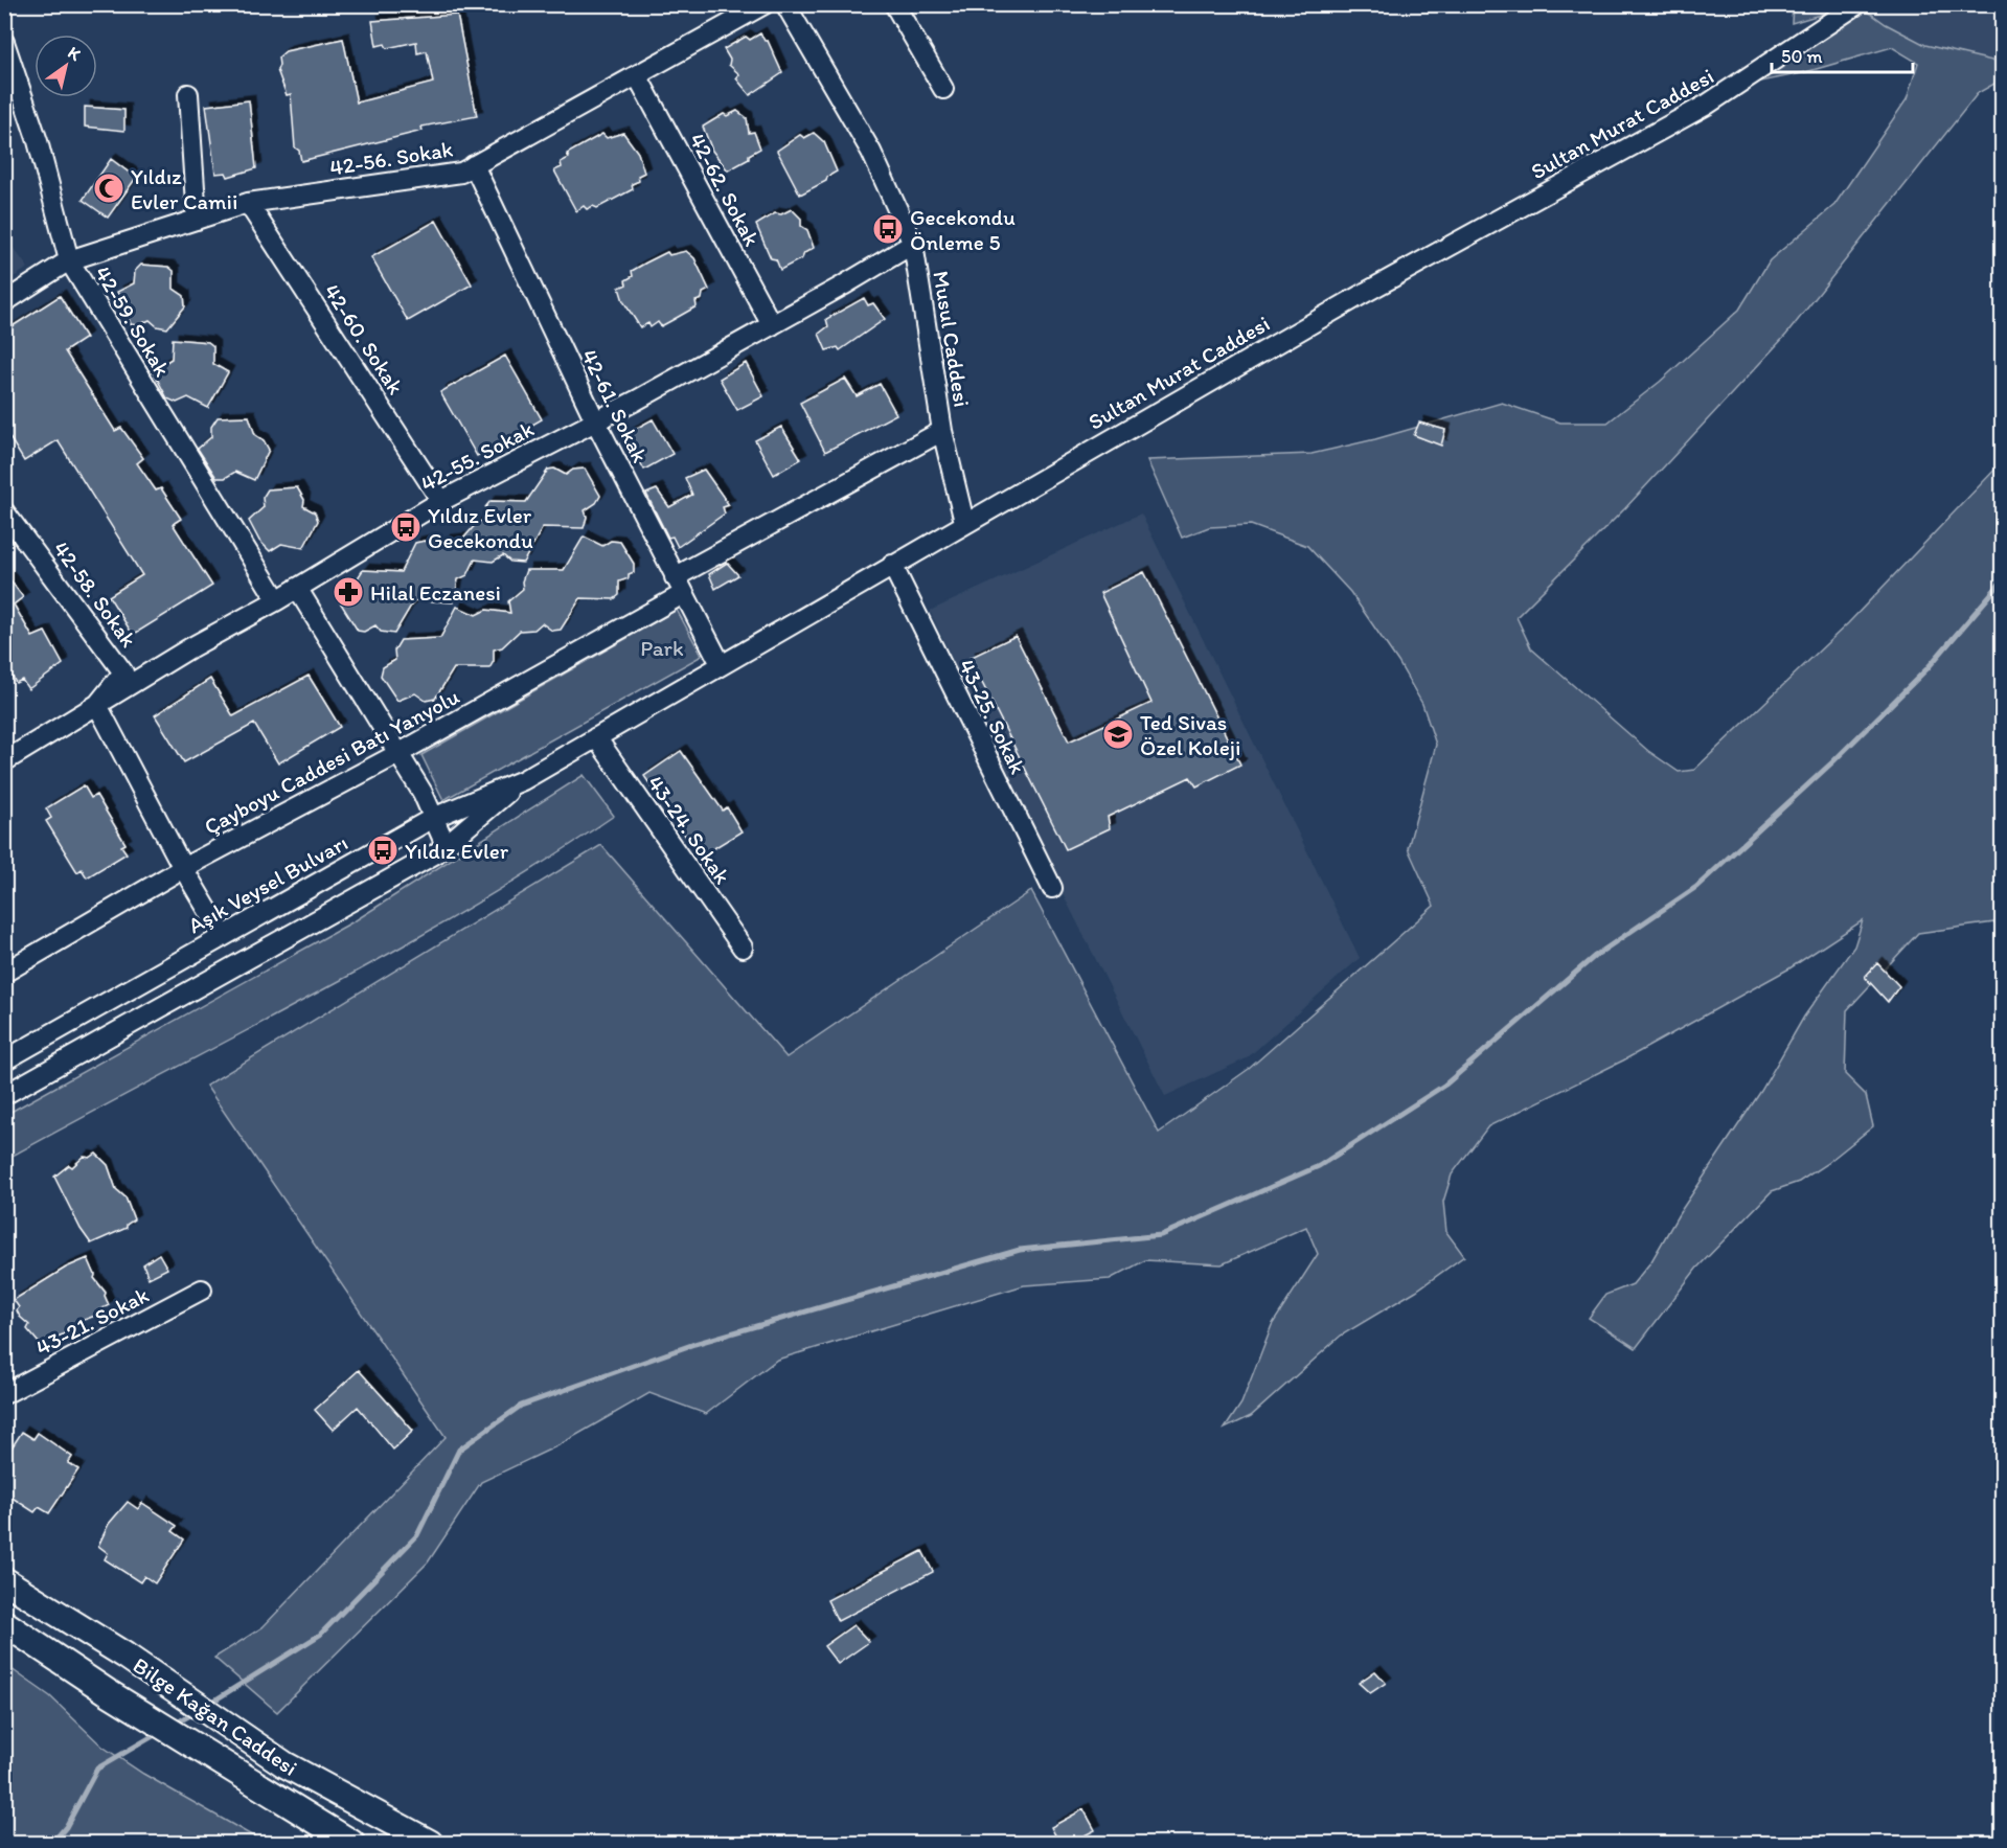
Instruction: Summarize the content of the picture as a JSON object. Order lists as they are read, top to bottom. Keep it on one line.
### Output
{"streets":{"main road":["Bilge Kağan Caddesi"],"street":["Sultan Murat Caddesi","42-56. Sokak","42-62. Sokak","42-59. Sokak","42-60. Sokak","Musul Caddesi","42-61. Sokak","42-55. Sokak","42-58. Sokak","43-25. Sokak","Çayboyu Caddesi Batı Yanyolu","43-24. Sokak","Aşık Veysel Bulvarı","43-21. Sokak"]},"crossings":[["Sultan Murat Caddesi","Musul Caddesi"],["Sultan Murat Caddesi","42-61. Sokak"],["Sultan Murat Caddesi","43-25. Sokak"],["Sultan Murat Caddesi","43-24. Sokak"],["Sultan Murat Caddesi","Aşık Veysel Bulvarı"],["42-56. Sokak","42-62. Sokak"],["42-56. Sokak","42-59. Sokak"],["42-56. Sokak","42-60. Sokak"],["42-56. Sokak","42-61. Sokak"],["42-62. Sokak","42-55. Sokak"],["42-59. Sokak","42-55. Sokak"],["42-60. Sokak","42-55. Sokak"],["Musul Caddesi","42-55. Sokak"],["Musul Caddesi","Çayboyu Caddesi Batı Yanyolu"],["42-61. Sokak","42-55. Sokak"],["42-61. Sokak","Çayboyu Caddesi Batı Yanyolu"],["42-55. Sokak","42-58. Sokak"]],"parks":["Park"],"places":{"mosque":["Yıldız Evler Camii"],"bus stop":["Gecekondu Önleme 5","Yıldız Evler Gecekondu","Yıldız Evler"],"pharmacy":["Hilal Eczanesi"],"school or university":["Ted Sivas Özel Koleji"]},"scale_bar":"50 m","north":"top right"}
